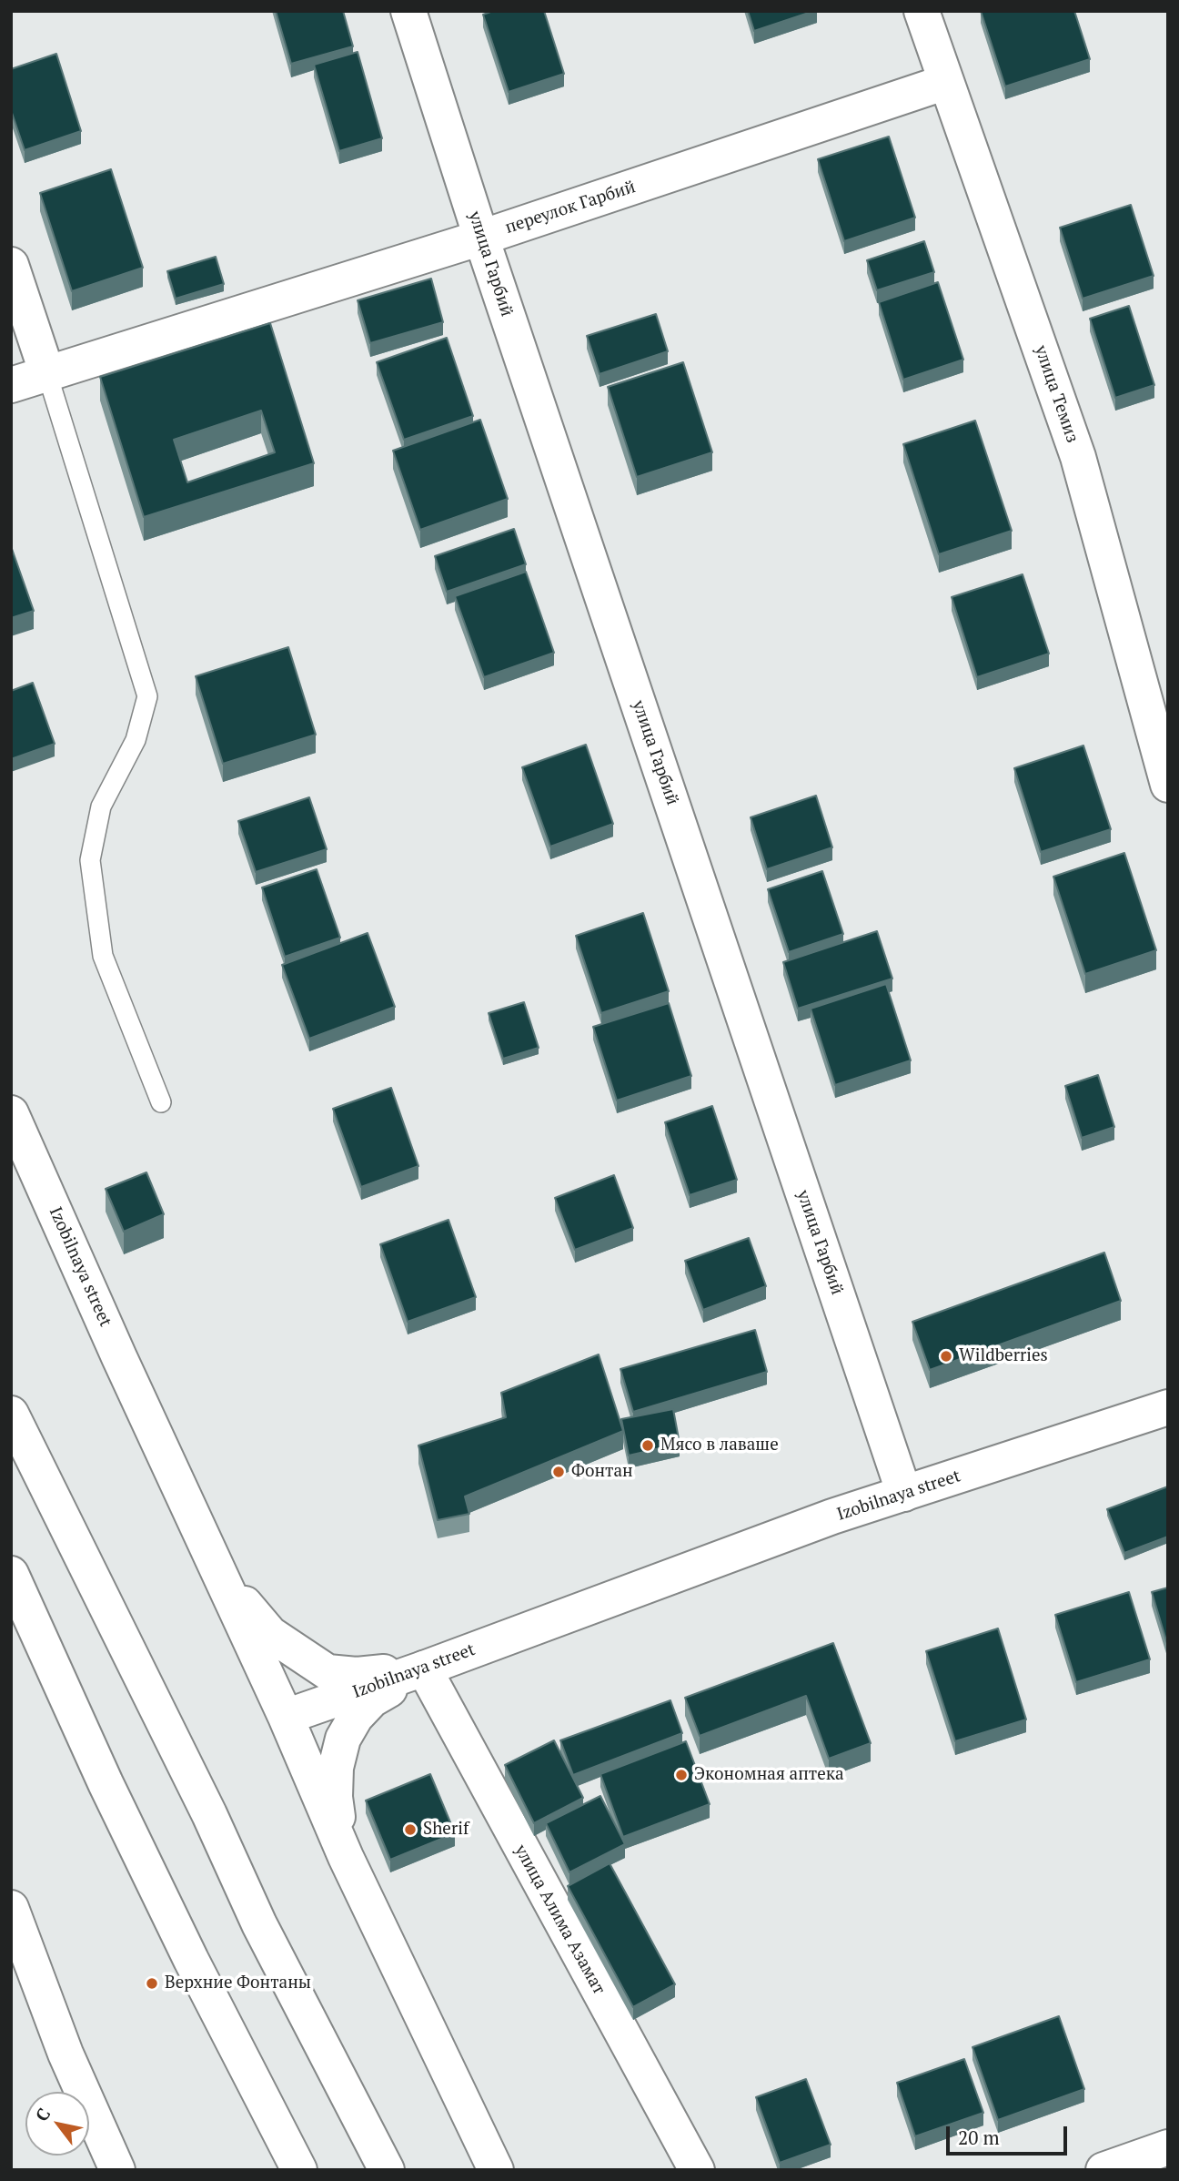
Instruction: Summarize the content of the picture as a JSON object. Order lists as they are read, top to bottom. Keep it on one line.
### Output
{"streets":{"street":["переулок Гарбий","улица Гарбий","улица Темиз","Izobilnaya street","улица Алима Азамат"]},"crossings":[["переулок Гарбий","улица Гарбий"],["переулок Гарбий","улица Темиз"],["улица Гарбий","Izobilnaya street"],["Izobilnaya street","улица Алима Азамат"]],"places":["Wildberries","Мясо в лаваше","Фонтан","Экономная аптека","Sherif","Верхние Фонтаны"],"scale_bar":"20 m","north":"top left"}
